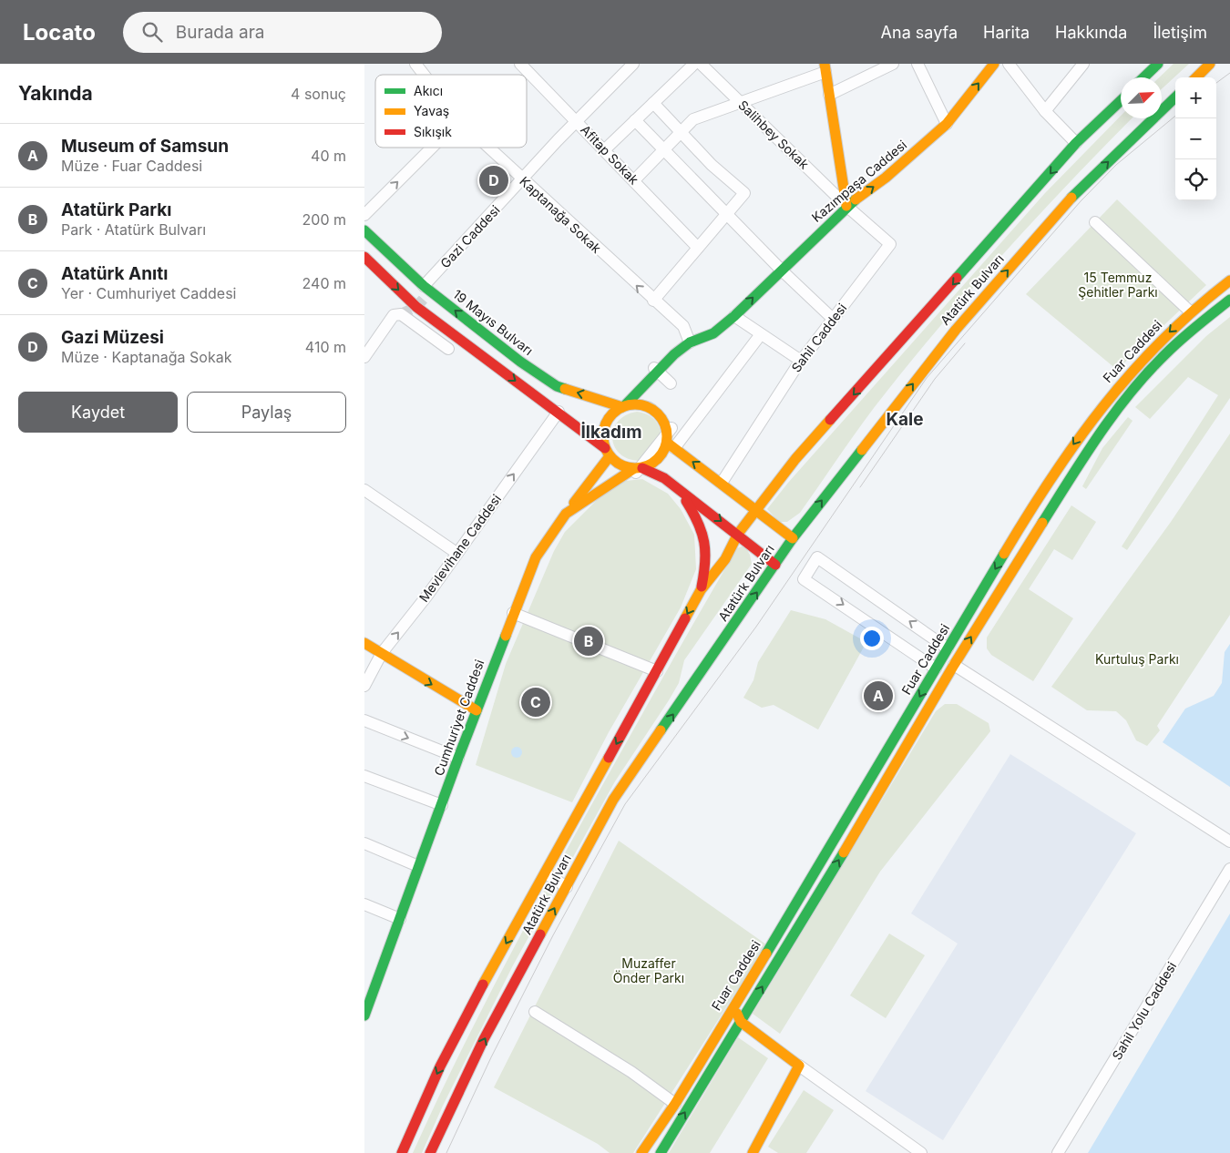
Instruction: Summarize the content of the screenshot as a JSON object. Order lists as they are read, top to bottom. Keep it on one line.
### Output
{"streets":{"main road":["Kazımpaşa Caddesi","Atatürk Bulvarı","19 Mayıs Bulvarı","Fuar Caddesi","Cumhuriyet Caddesi"],"street":["Salihbey Sokak","Afitap Sokak","Kaptanağa Sokak","Gazi Caddesi","Sahil Caddesi","Mevlevihane Caddesi","Sahil Yolu Caddesi"]},"crossings":[["Salihbey Sokak","Kazımpaşa Caddesi"],["Salihbey Sokak","Sahil Caddesi"],["Afitap Sokak","Gazi Caddesi"],["Kazımpaşa Caddesi","Kaptanağa Sokak"],["Kazımpaşa Caddesi","Sahil Caddesi"],["Kaptanağa Sokak","Gazi Caddesi"],["Gazi Caddesi","19 Mayıs Bulvarı"],["19 Mayıs Bulvarı","Cumhuriyet Caddesi"]],"one_way":["Kazımpaşa Caddesi","Kaptanağa Sokak","Mevlevihane Caddesi"],"districts":["Kale","İlkadım"],"parks":["15 Temmuz Şehitler Parkı","Kurtuluş Parkı","Muzaffer Önder Parkı"],"legend":["Akıcı","Yavaş","Sıkışık"],"north":"top right","page":{"header":"Locato","search":"Burada ara","nav":["Ana sayfa","Harita","Hakkında","İletişim"],"heading":["Yakında","4 sonuç"],"map_buttons":["+","−"],"list":[{"mark":"A","name":"Museum of Samsun","note":"Müze · Fuar Caddesi","value":"40 m"},{"mark":"B","name":"Atatürk Parkı","note":"Park · Atatürk Bulvarı","value":"200 m"},{"mark":"C","name":"Atatürk Anıtı","note":"Yer · Cumhuriyet Caddesi","value":"240 m"},{"mark":"D","name":"Gazi Müzesi","note":"Müze · Kaptanağa Sokak","value":"410 m"}],"pins":["D","B","A","C"],"buttons":["Kaydet","Paylaş"]}}
